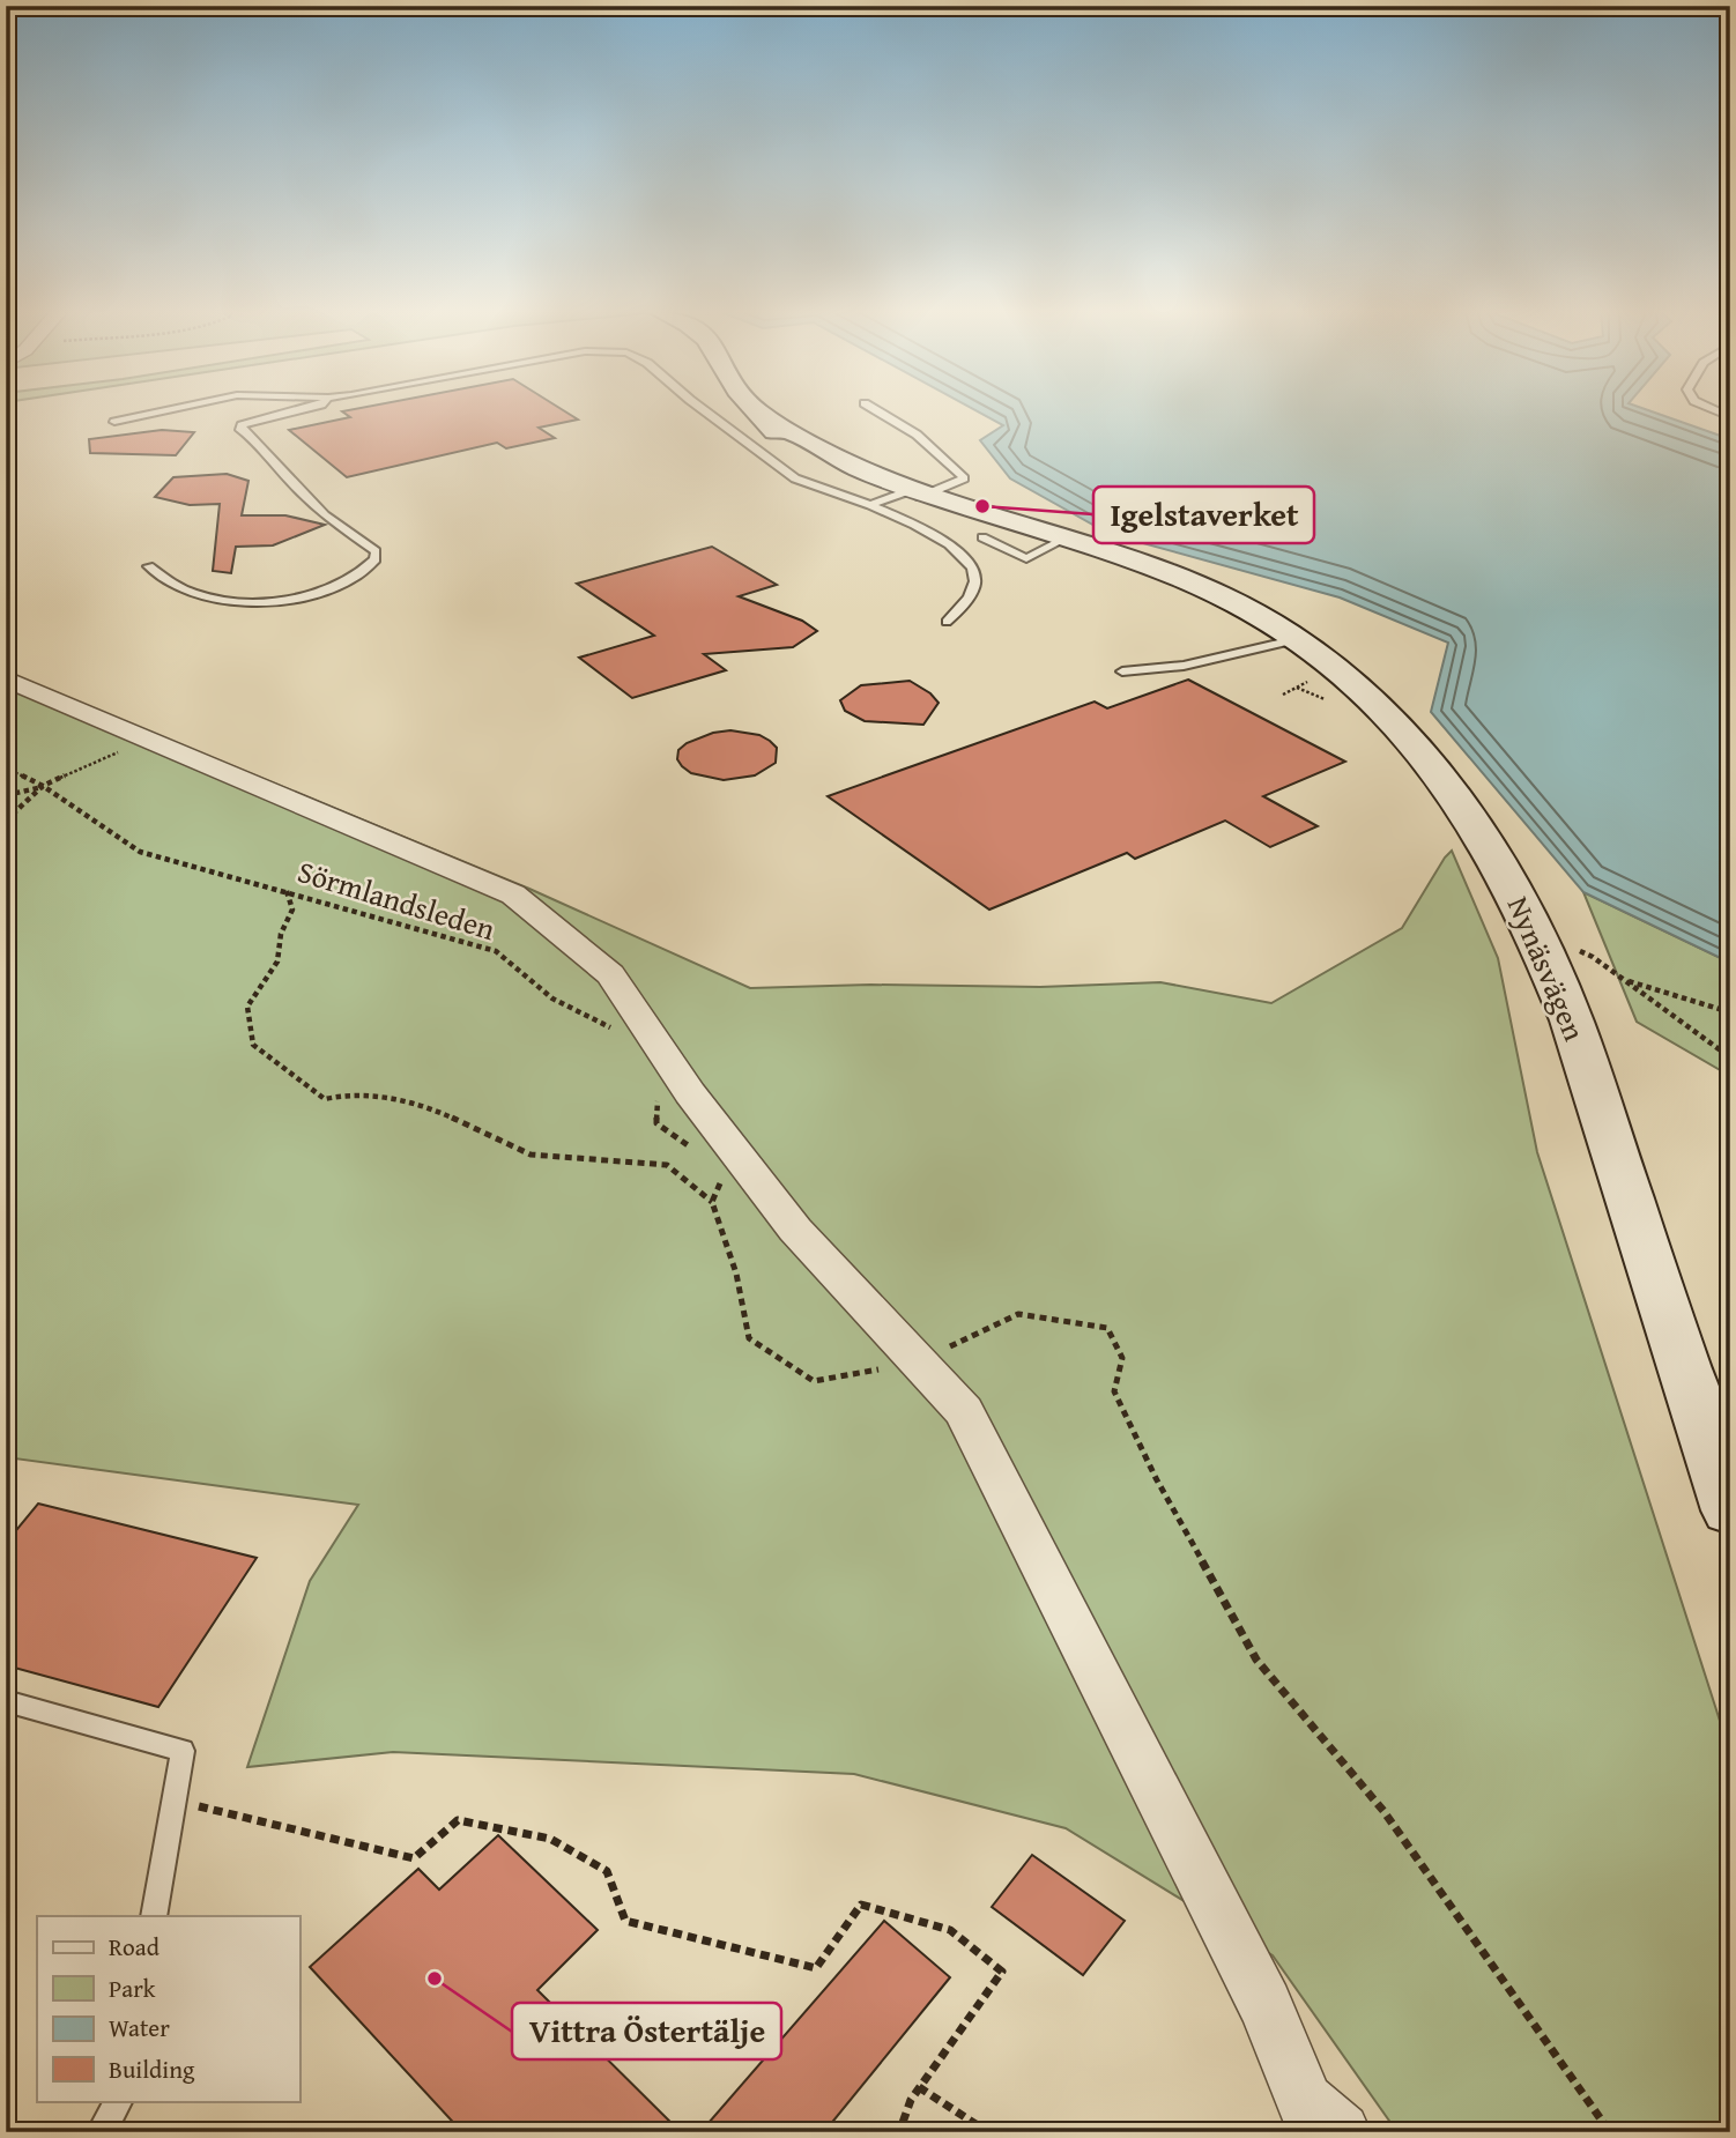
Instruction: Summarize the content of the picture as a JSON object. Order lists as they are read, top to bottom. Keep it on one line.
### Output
{"streets":{"street":["Nynäsvägen"],"path":["Sörmlandsleden"]},"places":["Igelstaverket","Vittra Östertälje"],"legend":["Road","Park","Water","Building"]}
